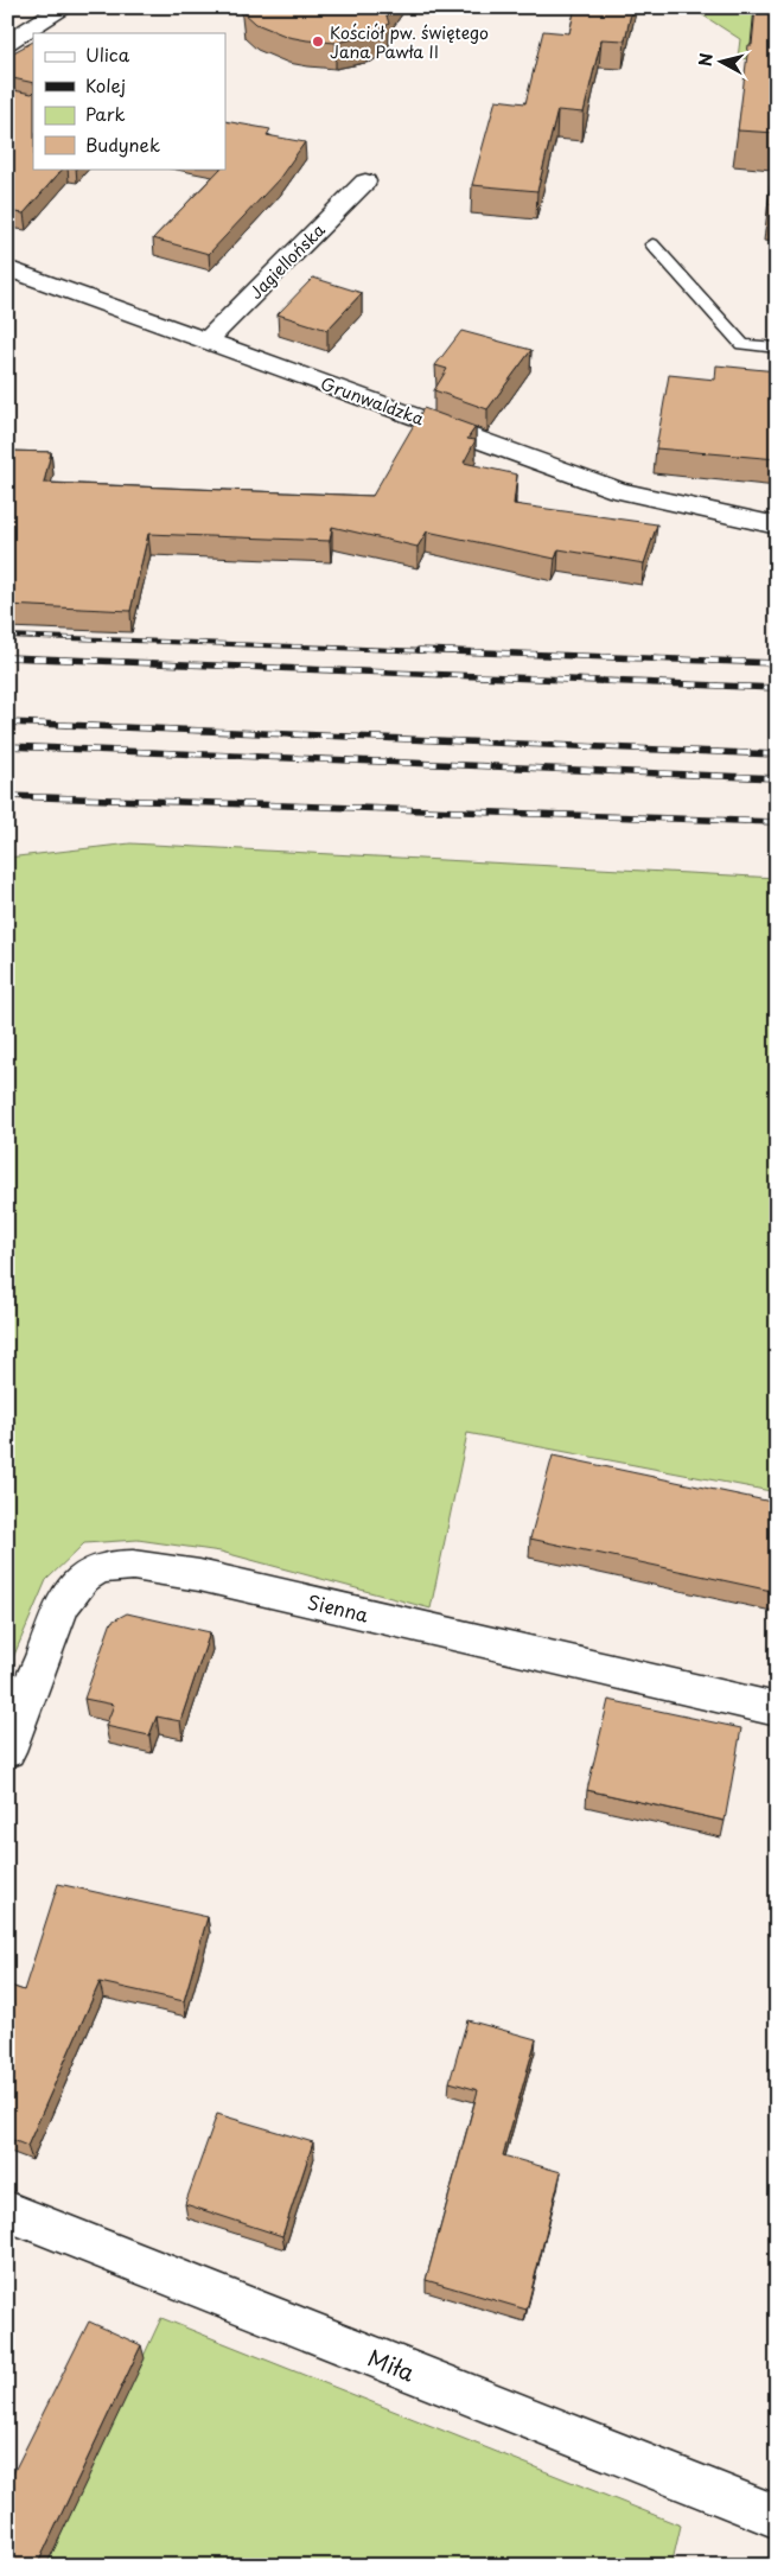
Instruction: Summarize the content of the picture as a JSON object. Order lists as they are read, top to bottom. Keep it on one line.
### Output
{"streets":{"street":["Jagiellońska","Grunwaldzka","Sienna","Miła"]},"crossings":[["Jagiellońska","Grunwaldzka"]],"places":["Kościół pw. świętego Jana Pawła II"],"legend":["Ulica","Kolej","Park","Budynek"],"north":"left"}
